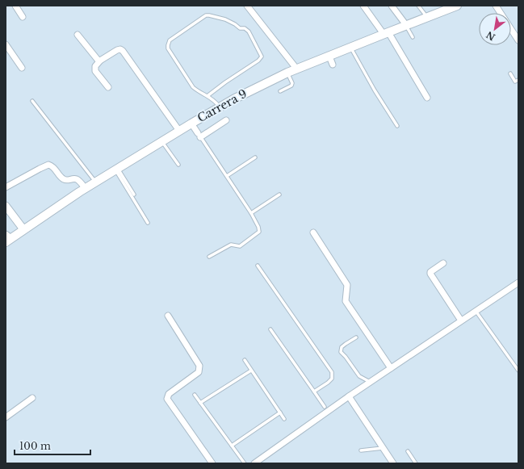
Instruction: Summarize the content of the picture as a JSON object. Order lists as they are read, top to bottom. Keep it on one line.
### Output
{"streets":{"main road":["Carrera 9"]},"scale_bar":"100 m","north":"bottom left"}
